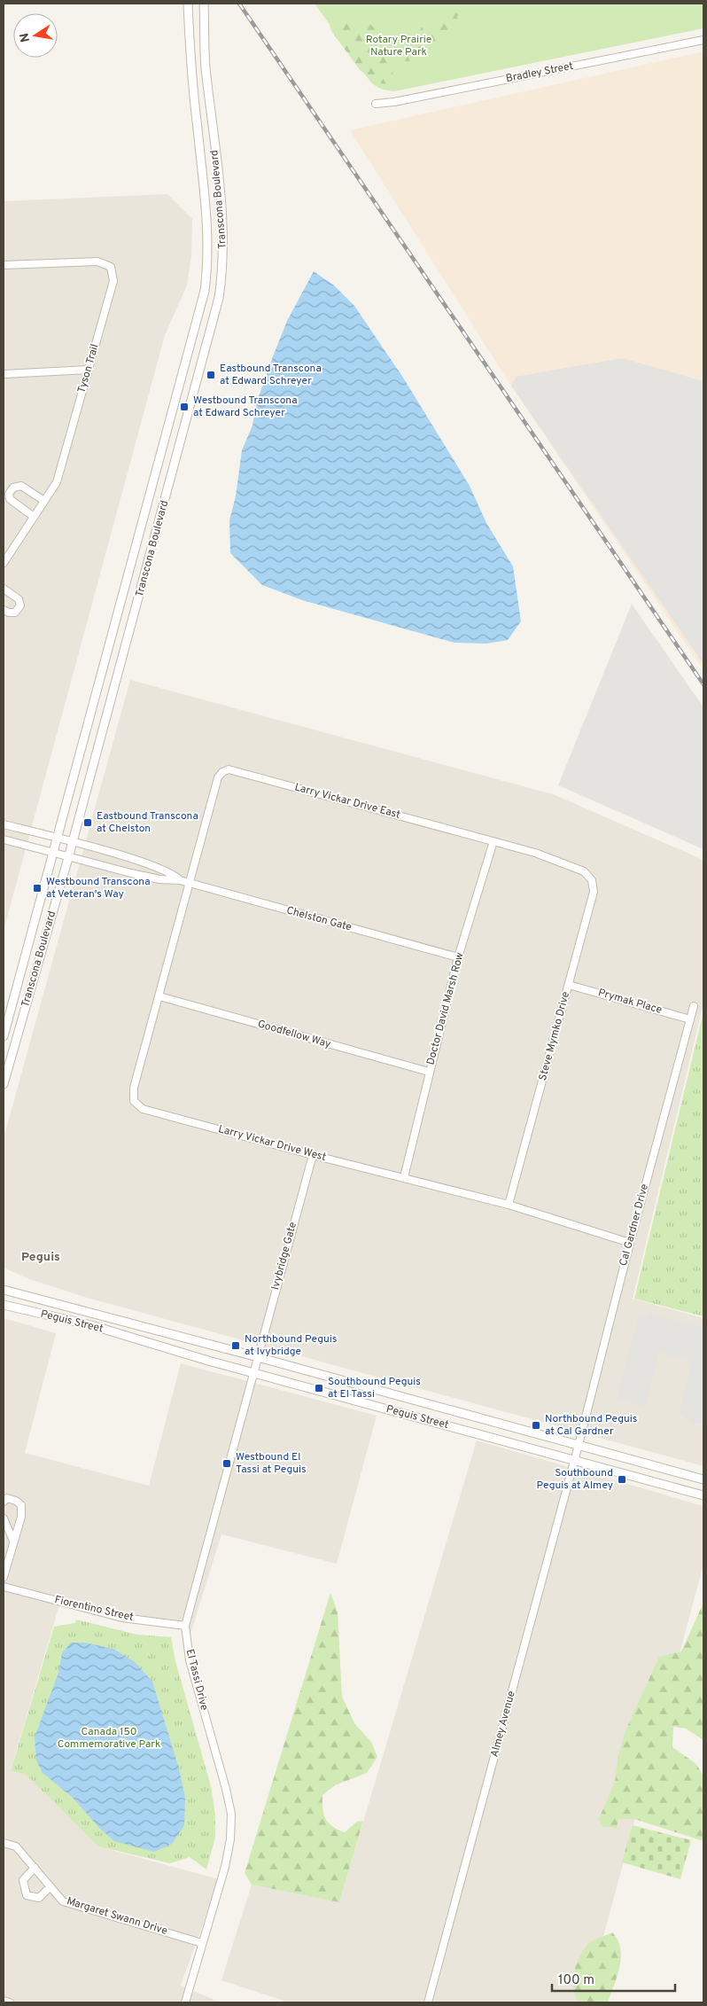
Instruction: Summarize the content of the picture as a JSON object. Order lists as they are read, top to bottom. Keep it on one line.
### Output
{"streets":{"street":["Bradley Street","Transcona Boulevard","Tyson Trail","Larry Vickar Drive East","Chelston Gate","Prymak Place","Doctor David Marsh Row","Goodfellow Way","Steve Mymko Drive","Larry Vickar Drive West","Cal Gardner Drive","Ivybridge Gate","Peguis Street","Fiorentino Street","El Tassi Drive","Almey Avenue","Margaret Swann Drive"]},"crossings":[["Transcona Boulevard","Chelston Gate"],["Larry Vickar Drive East","Chelston Gate"],["Larry Vickar Drive East","Doctor David Marsh Row"],["Larry Vickar Drive East","Steve Mymko Drive"],["Larry Vickar Drive East","Larry Vickar Drive West"],["Chelston Gate","Doctor David Marsh Row"],["Chelston Gate","Larry Vickar Drive West"],["Prymak Place","Steve Mymko Drive"],["Prymak Place","Cal Gardner Drive"],["Doctor David Marsh Row","Goodfellow Way"],["Doctor David Marsh Row","Larry Vickar Drive West"],["Goodfellow Way","Larry Vickar Drive West"],["Steve Mymko Drive","Larry Vickar Drive West"],["Larry Vickar Drive West","Cal Gardner Drive"],["Larry Vickar Drive West","Ivybridge Gate"],["Cal Gardner Drive","Peguis Street"],["Cal Gardner Drive","Almey Avenue"],["Ivybridge Gate","Peguis Street"],["Ivybridge Gate","El Tassi Drive"],["Peguis Street","El Tassi Drive"],["Peguis Street","Almey Avenue"],["Fiorentino Street","El Tassi Drive"],["El Tassi Drive","Margaret Swann Drive"]],"districts":["Peguis"],"parks":["Rotary Prairie Nature Park","Canada 150 Commemorative Park"],"places":{"transit":["Eastbound Transcona at Edward Schreyer","Westbound Transcona at Edward Schreyer","Eastbound Transcona at Chelston","Westbound Transcona at Veteran's Way","Northbound Peguis at Ivybridge","Southbound Peguis at El Tassi","Northbound Peguis at Cal Gardner","Westbound El Tassi at Peguis","Southbound Peguis at Almey"]},"scale_bar":"100 m","north":"left"}
